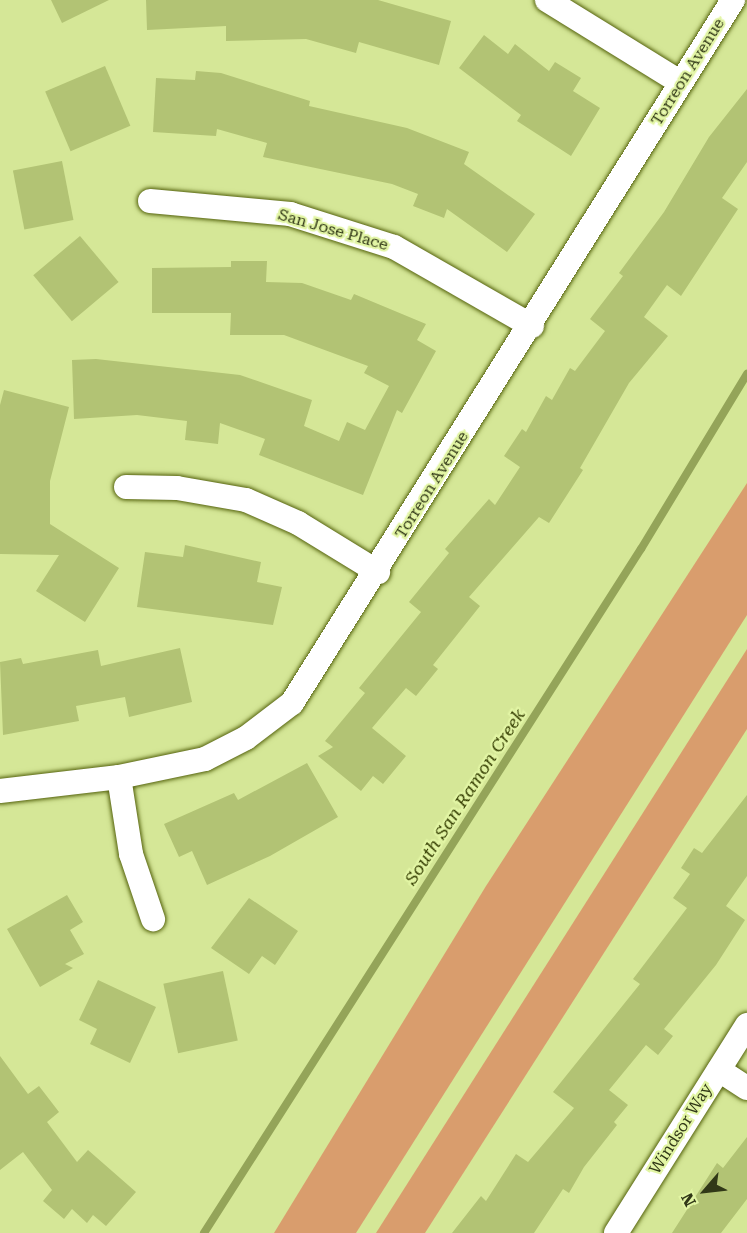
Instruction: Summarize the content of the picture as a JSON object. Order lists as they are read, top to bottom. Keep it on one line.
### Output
{"streets":{"street":["Torreon Avenue","San Jose Place","Windsor Way"]},"crossings":[["Torreon Avenue","San Jose Place"]],"water":["South San Ramon Creek"],"north":"bottom left"}
